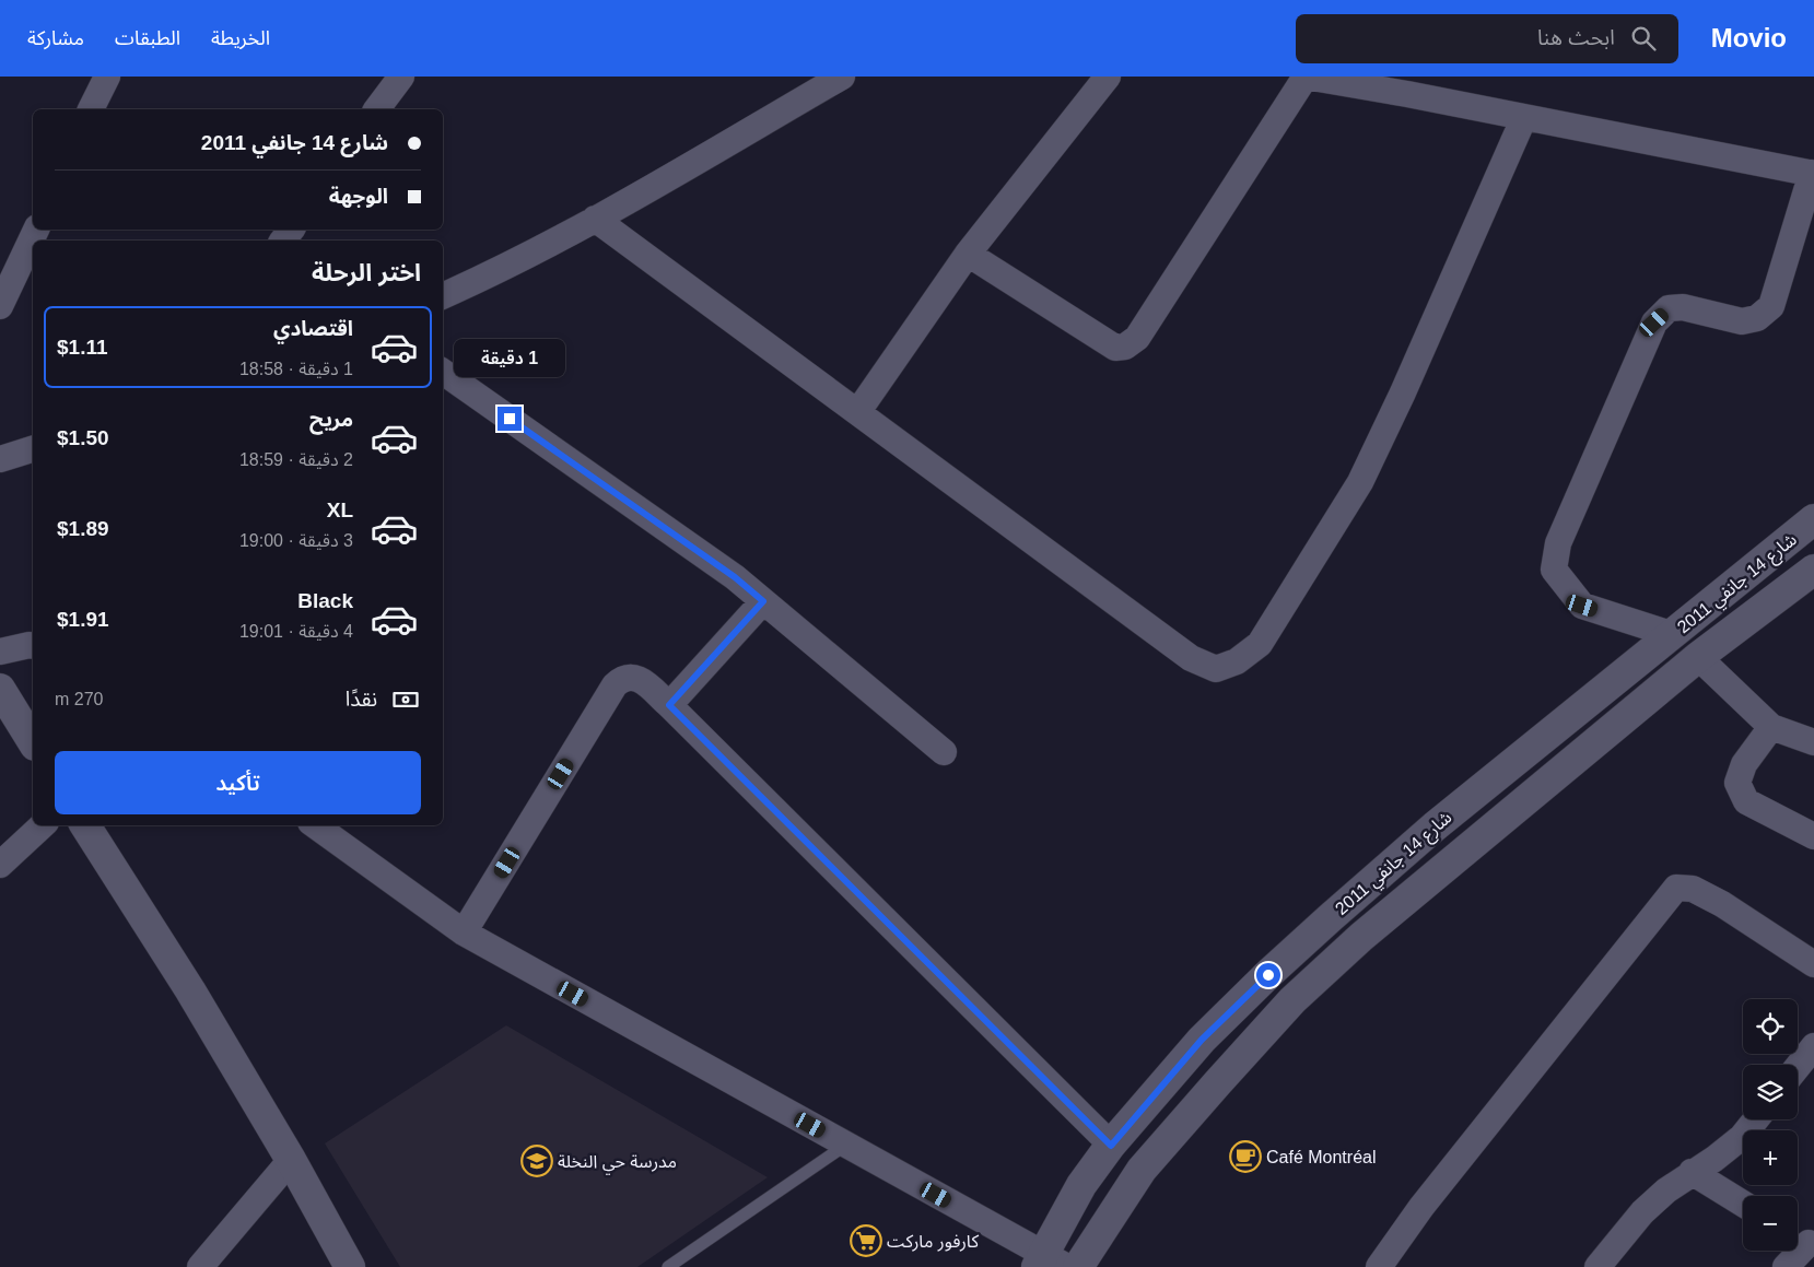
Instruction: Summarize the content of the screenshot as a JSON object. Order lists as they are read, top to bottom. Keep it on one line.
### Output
{"streets":{"main road":["شارع 14 جانفي 2011"]},"places":{"cafe":["Café Montréal"],"school or university":["مدرسة حي النخلة"],"supermarket":["كارفور ماركت"]},"page":{"header":"Movio","search":"ابحث هنا","nav":["الخريطة","الطبقات","مشاركة"],"banner":["شارع 14 جانفي 2011","الوجهة"],"heading":"اختر الرحلة","list":[{"name":"اقتصادي","note":"1 دقيقة · 18:58","value":"$1.11"},{"name":"مريح","note":"2 دقيقة · 18:59","value":"$1.50"},{"name":"XL","note":"3 دقيقة · 19:00","value":"$1.89"},{"name":"Black","note":"4 دقيقة · 19:01","value":"$1.91"}],"bubble":"1 دقيقة","pay":["نقدًا","270 m"],"buttons":"تأكيد","map_buttons":["+","−"]}}
